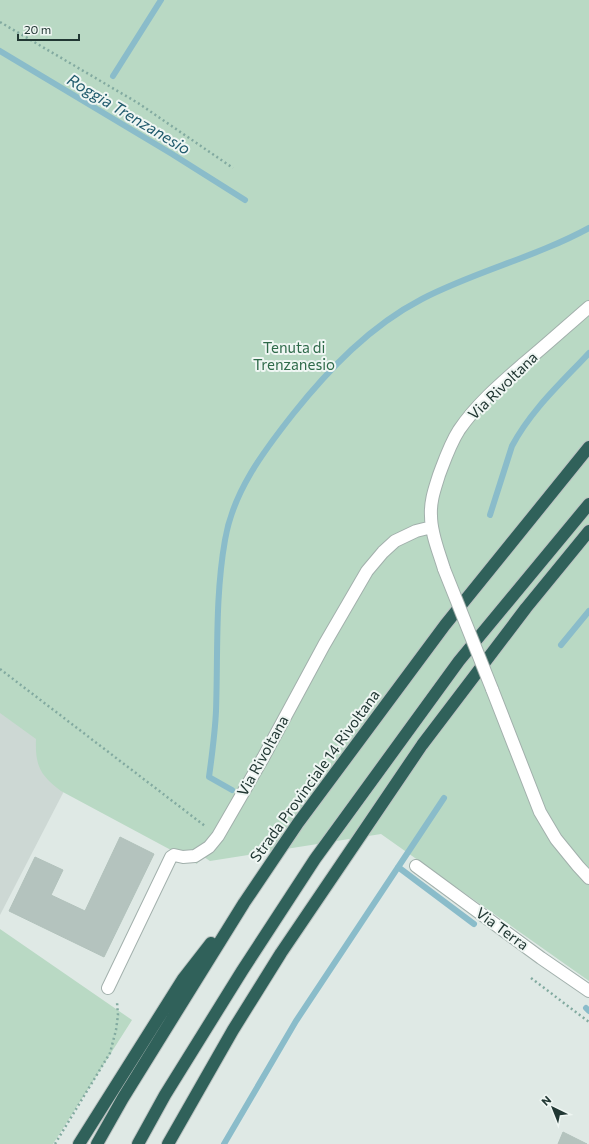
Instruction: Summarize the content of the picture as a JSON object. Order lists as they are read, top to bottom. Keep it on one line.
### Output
{"streets":{"highway":["Strada Provinciale 14 Rivoltana"],"street":["Via Rivoltana","Via Terra"]},"water":["Roggia Trenzanesio"],"parks":["Tenuta di Trenzanesio"],"scale_bar":"20 m","north":"top left"}
